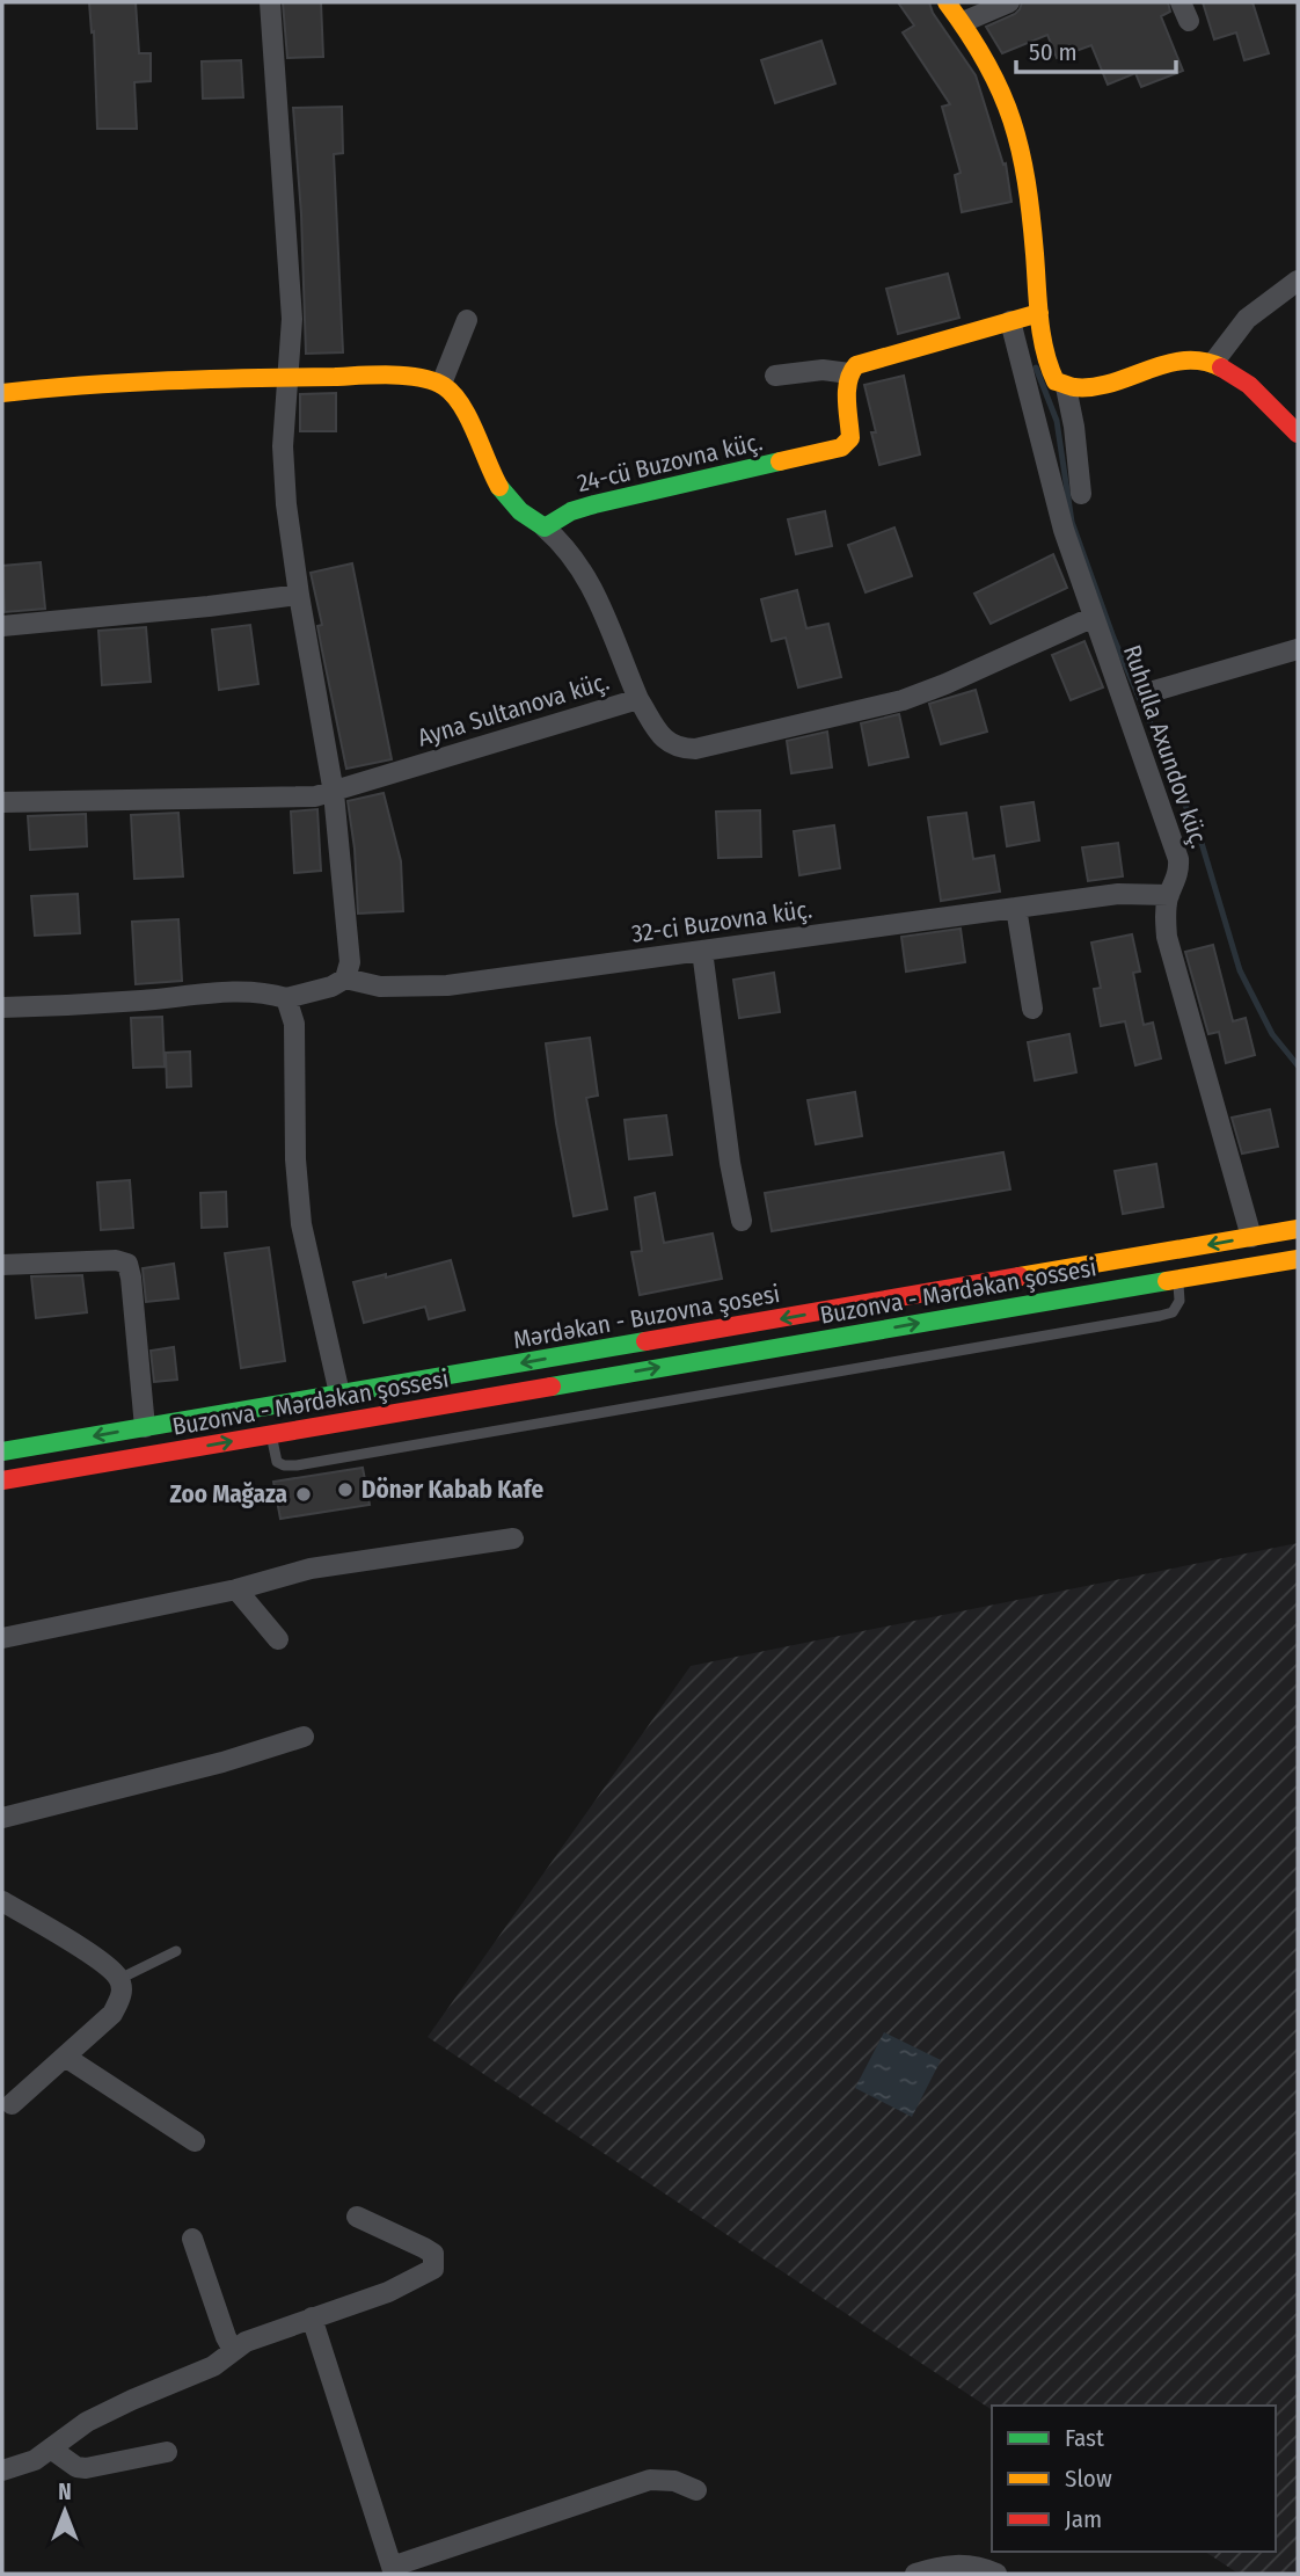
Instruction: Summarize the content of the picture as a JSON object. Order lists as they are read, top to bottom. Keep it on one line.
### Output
{"streets":{"main road":["24-cü Buzovna küç.","Buzonva - Mərdəkan şossesi","Mərdəkan - Buzovna şosesi"],"street":["Ayna Sultanova küç.","Ruhulla Axundov küç.","32-ci Buzovna küç."]},"crossings":[["Ayna Sultanova küç.","Ruhulla Axundov küç."],["Ruhulla Axundov küç.","32-ci Buzovna küç."],["Ruhulla Axundov küç.","Mərdəkan - Buzovna şosesi"]],"one_way":["Buzonva - Mərdəkan şossesi","Mərdəkan - Buzovna şosesi"],"places":["Dönər Kabab Kafe","Zoo Mağaza"],"legend":["Fast","Slow","Jam"],"scale_bar":"50 m","north":"top"}
